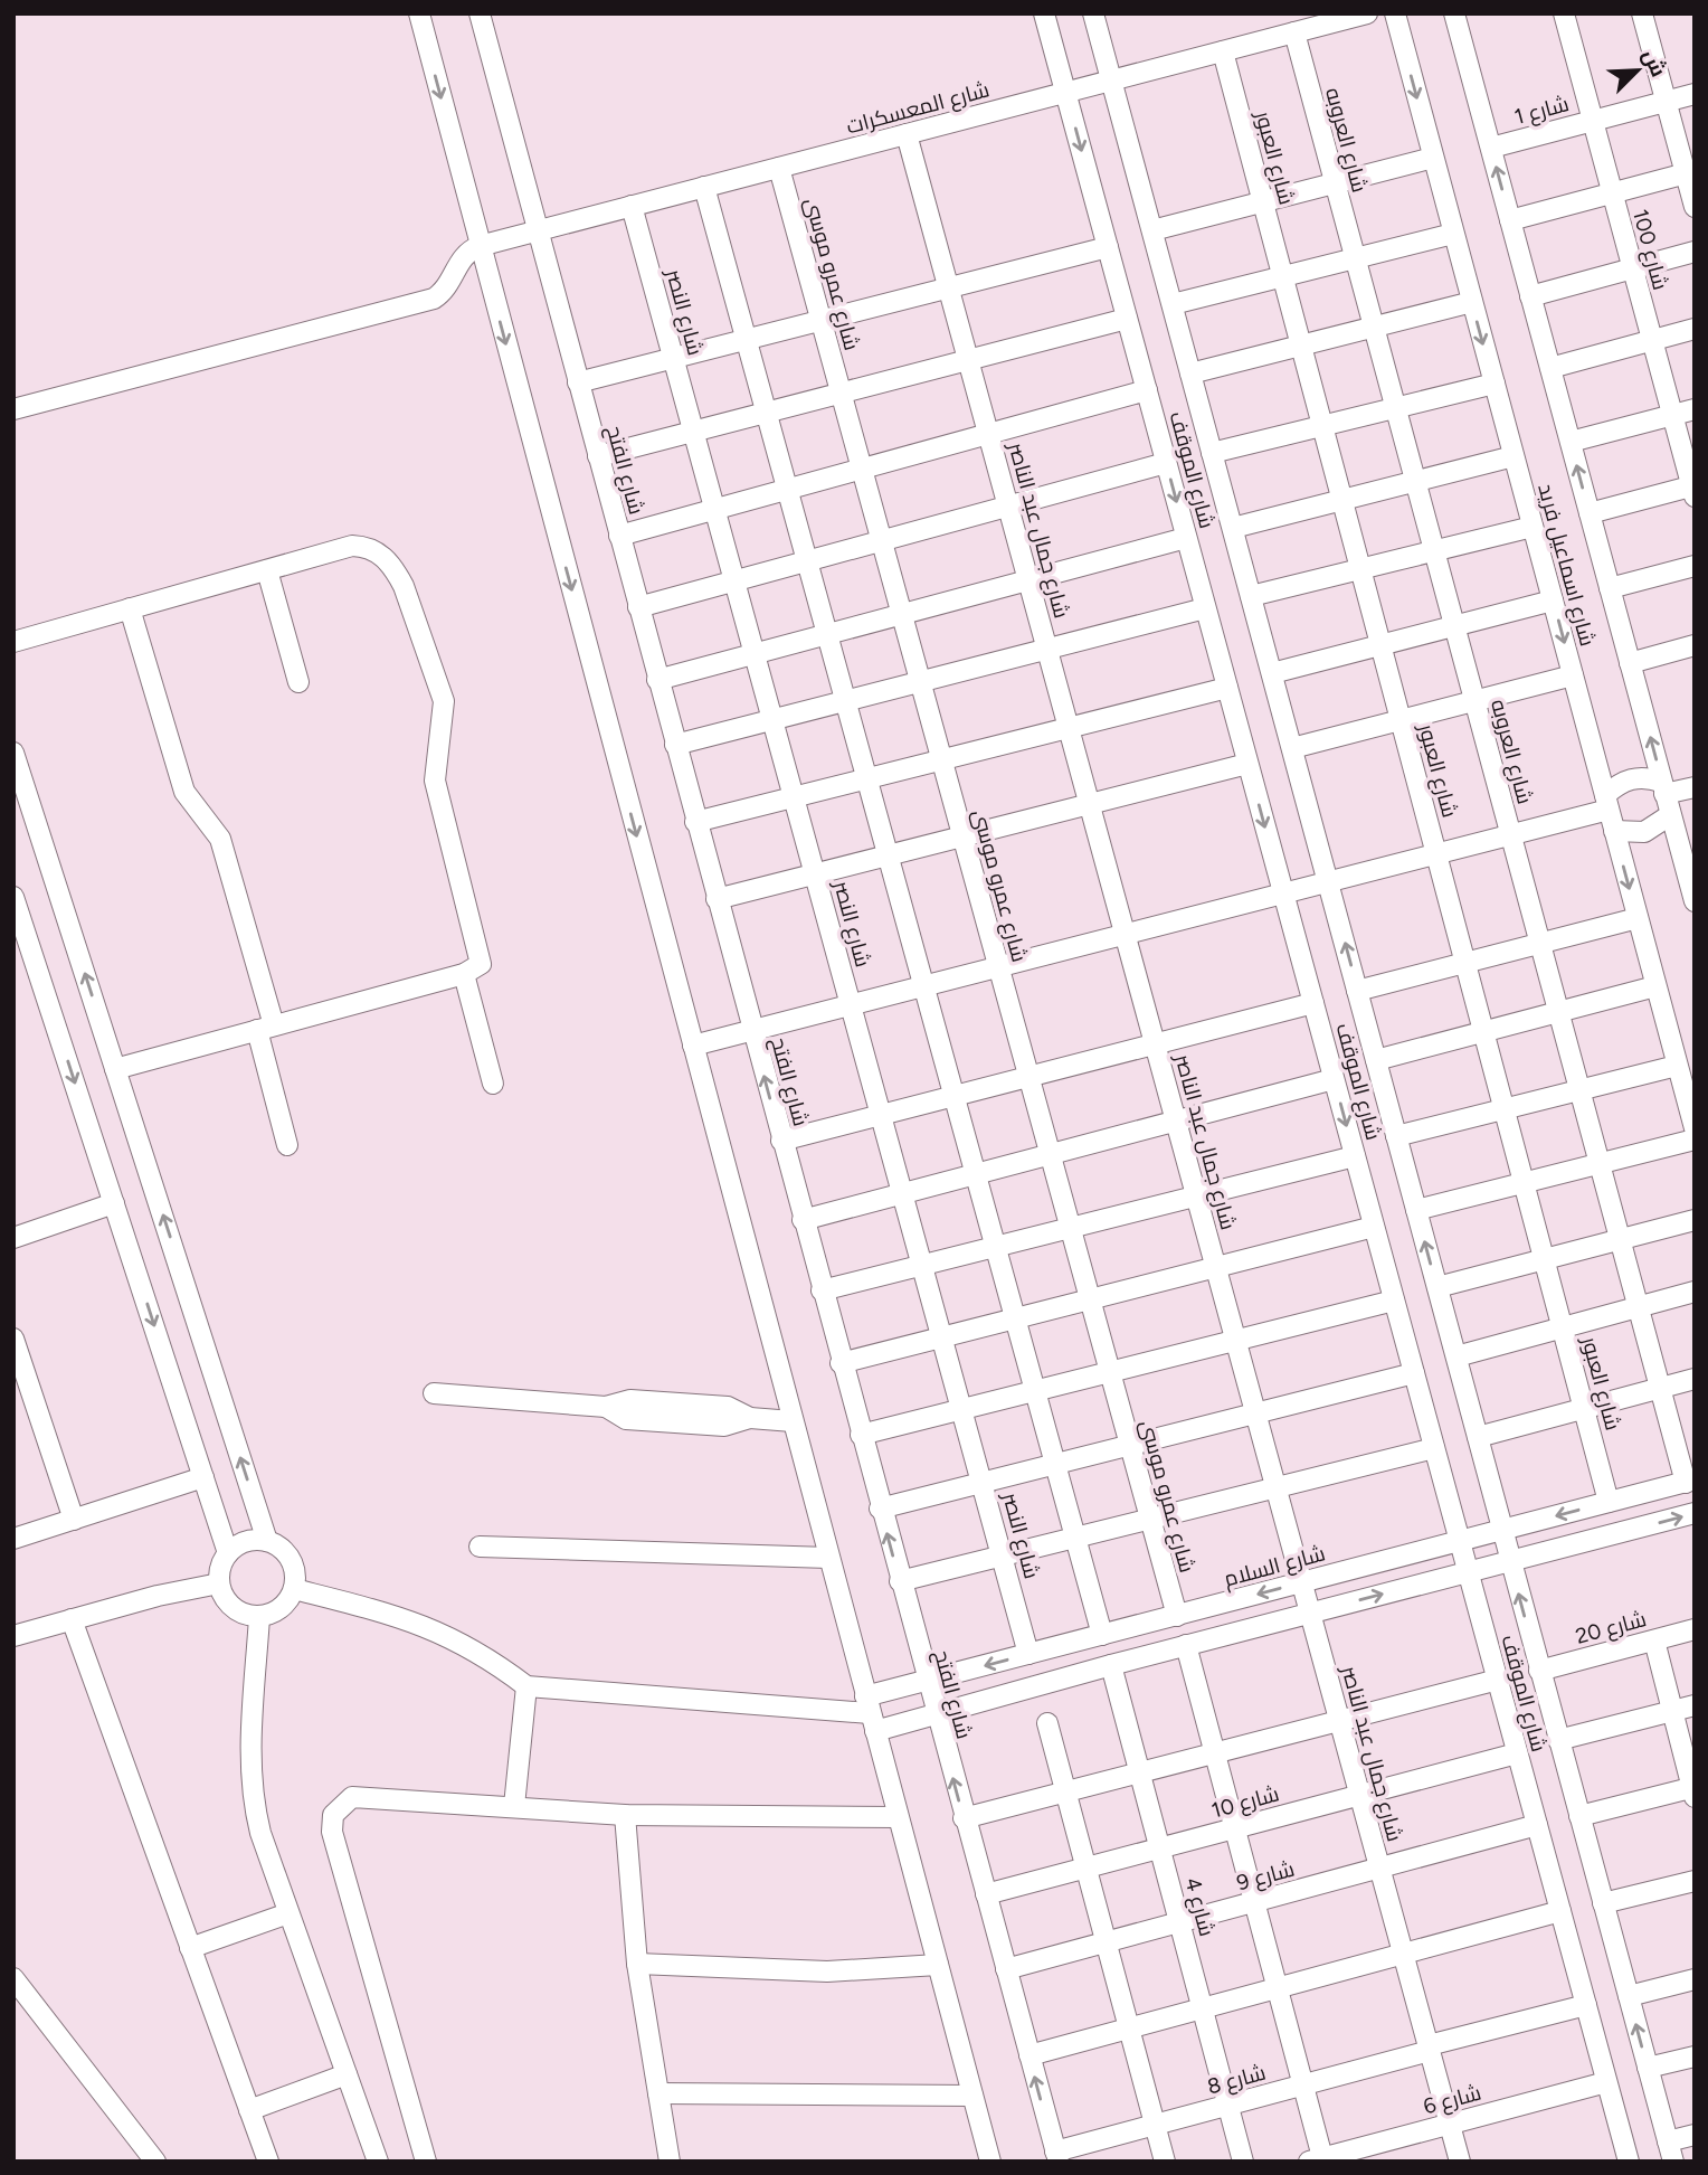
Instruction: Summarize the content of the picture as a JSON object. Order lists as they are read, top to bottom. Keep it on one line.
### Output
{"streets":{"street":["شارع المعسكرات","شارع 1","شارع العروبه","شارع العبور","شارع 100","شارع عمرو موسى","شارع النصر","شارع الفتح","شارع الموقف","شارع جمال عبد الناصر","شارع اسماعيل فريد","شارع السلام","شارع 20","شارع 10","شارع 9","شارع 4","شارع 8","شارع 6"]},"crossings":[["شارع المعسكرات","شارع العروبه"],["شارع المعسكرات","شارع العبور"],["شارع المعسكرات","شارع عمرو موسى"],["شارع المعسكرات","شارع النصر"],["شارع المعسكرات","شارع الفتح"],["شارع المعسكرات","شارع الموقف"],["شارع المعسكرات","شارع جمال عبد الناصر"],["شارع 1","شارع 100"],["شارع 1","شارع اسماعيل فريد"],["شارع العروبه","شارع السلام"],["شارع العبور","شارع السلام"],["شارع عمرو موسى","شارع السلام"],["شارع النصر","شارع السلام"],["شارع الفتح","شارع السلام"],["شارع الفتح","شارع 10"],["شارع الفتح","شارع 9"],["شارع الفتح","شارع 8"],["شارع الموقف","شارع السلام"],["شارع الموقف","شارع 20"],["شارع الموقف","شارع 10"],["شارع الموقف","شارع 9"],["شارع الموقف","شارع 8"],["شارع الموقف","شارع 6"],["شارع جمال عبد الناصر","شارع السلام"],["شارع جمال عبد الناصر","شارع 10"],["شارع جمال عبد الناصر","شارع 9"],["شارع جمال عبد الناصر","شارع 8"],["شارع جمال عبد الناصر","شارع 6"],["شارع 10","شارع 4"],["شارع 9","شارع 4"],["شارع 4","شارع 8"]],"north":"top right"}
